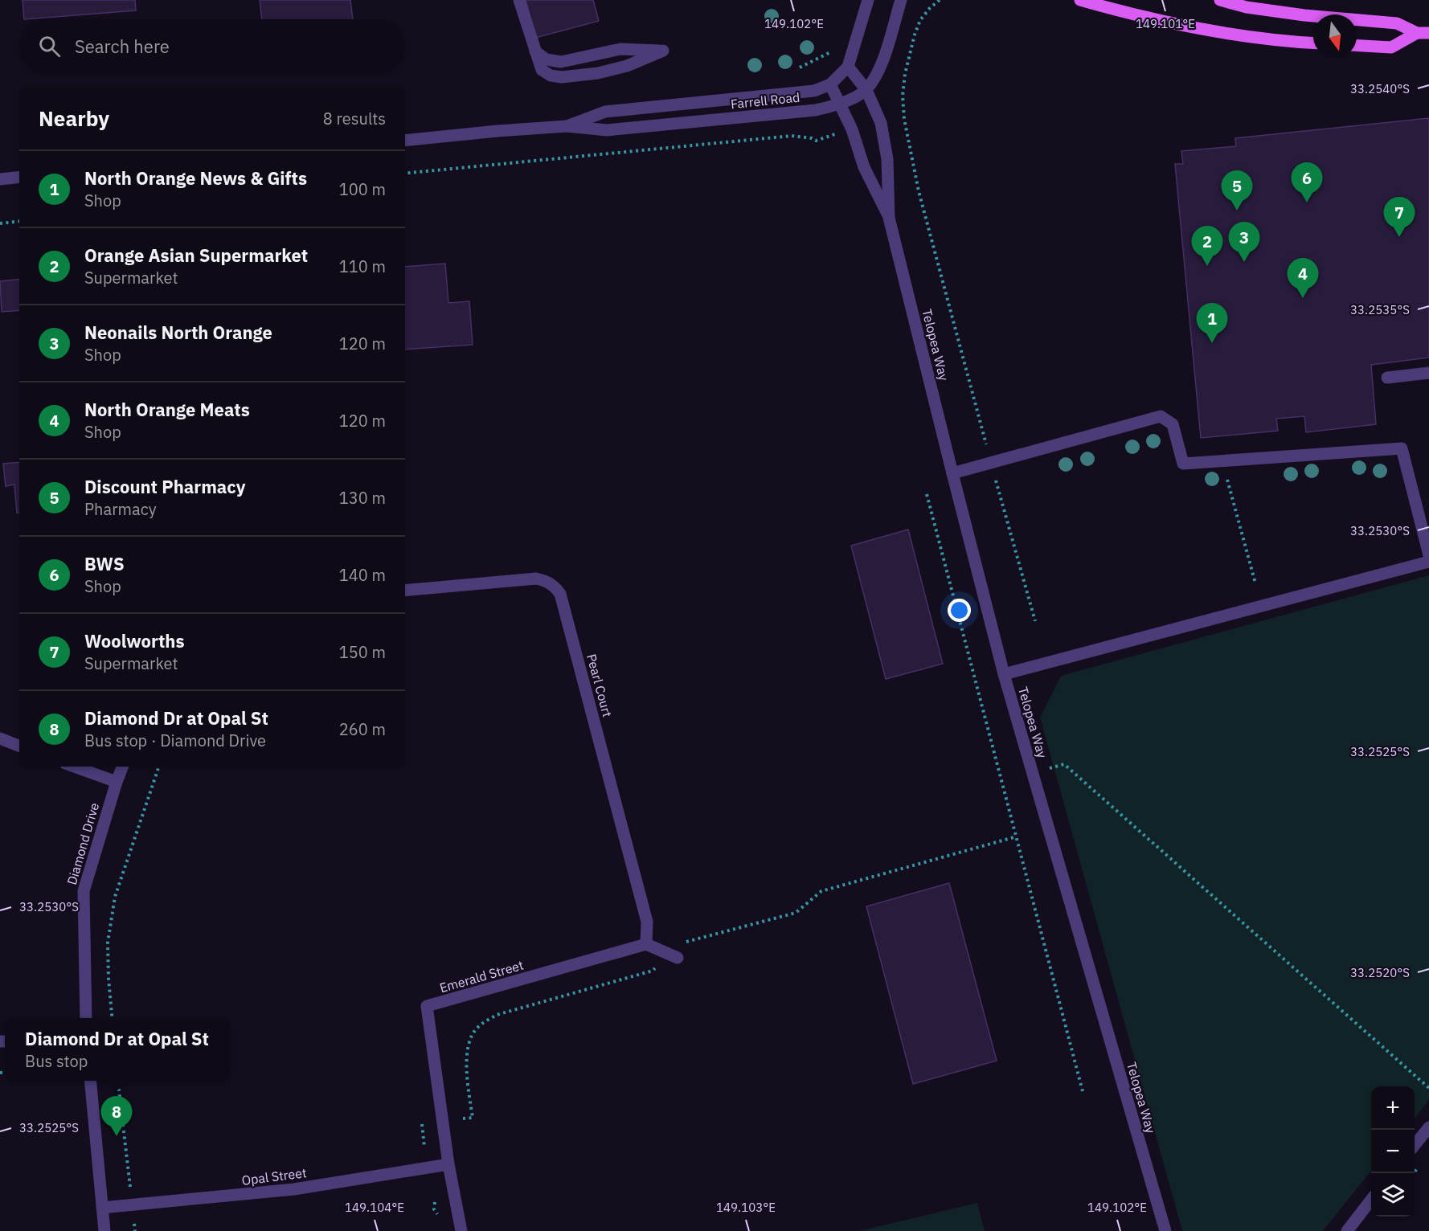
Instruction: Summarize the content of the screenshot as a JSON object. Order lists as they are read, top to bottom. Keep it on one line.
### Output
{"streets":{"street":["Farrell Road","Telopea Way","Pearl Court","Diamond Drive","Emerald Street","Opal Street"]},"crossings":[["Farrell Road","Telopea Way"],["Pearl Court","Emerald Street"],["Emerald Street","Opal Street"]],"north":"bottom","page":{"search":"Search here","heading":["Nearby","8 results"],"list":[{"mark":"1","name":"North Orange News & Gifts","note":"Shop","value":"100 m"},{"mark":"2","name":"Orange Asian Supermarket","note":"Supermarket","value":"110 m"},{"mark":"3","name":"Neonails North Orange","note":"Shop","value":"120 m"},{"mark":"4","name":"North Orange Meats","note":"Shop","value":"120 m"},{"mark":"5","name":"Discount Pharmacy","note":"Pharmacy","value":"130 m"},{"mark":"6","name":"BWS","note":"Shop","value":"140 m"},{"mark":"7","name":"Woolworths","note":"Supermarket","value":"150 m"},{"mark":"8","name":"Diamond Dr at Opal St","note":"Bus stop · Diamond Drive","value":"260 m"}],"pins":["6","5","7","3","2","4","1","8"],"popup":["Diamond Dr at Opal St","Bus stop"],"map_buttons":["+","−"]},"coordinates":["149.102°E","149.101°E","33.2540°S","33.2535°S","33.2530°S","33.2525°S","33.2520°S","149.104°E","149.103°E"]}
